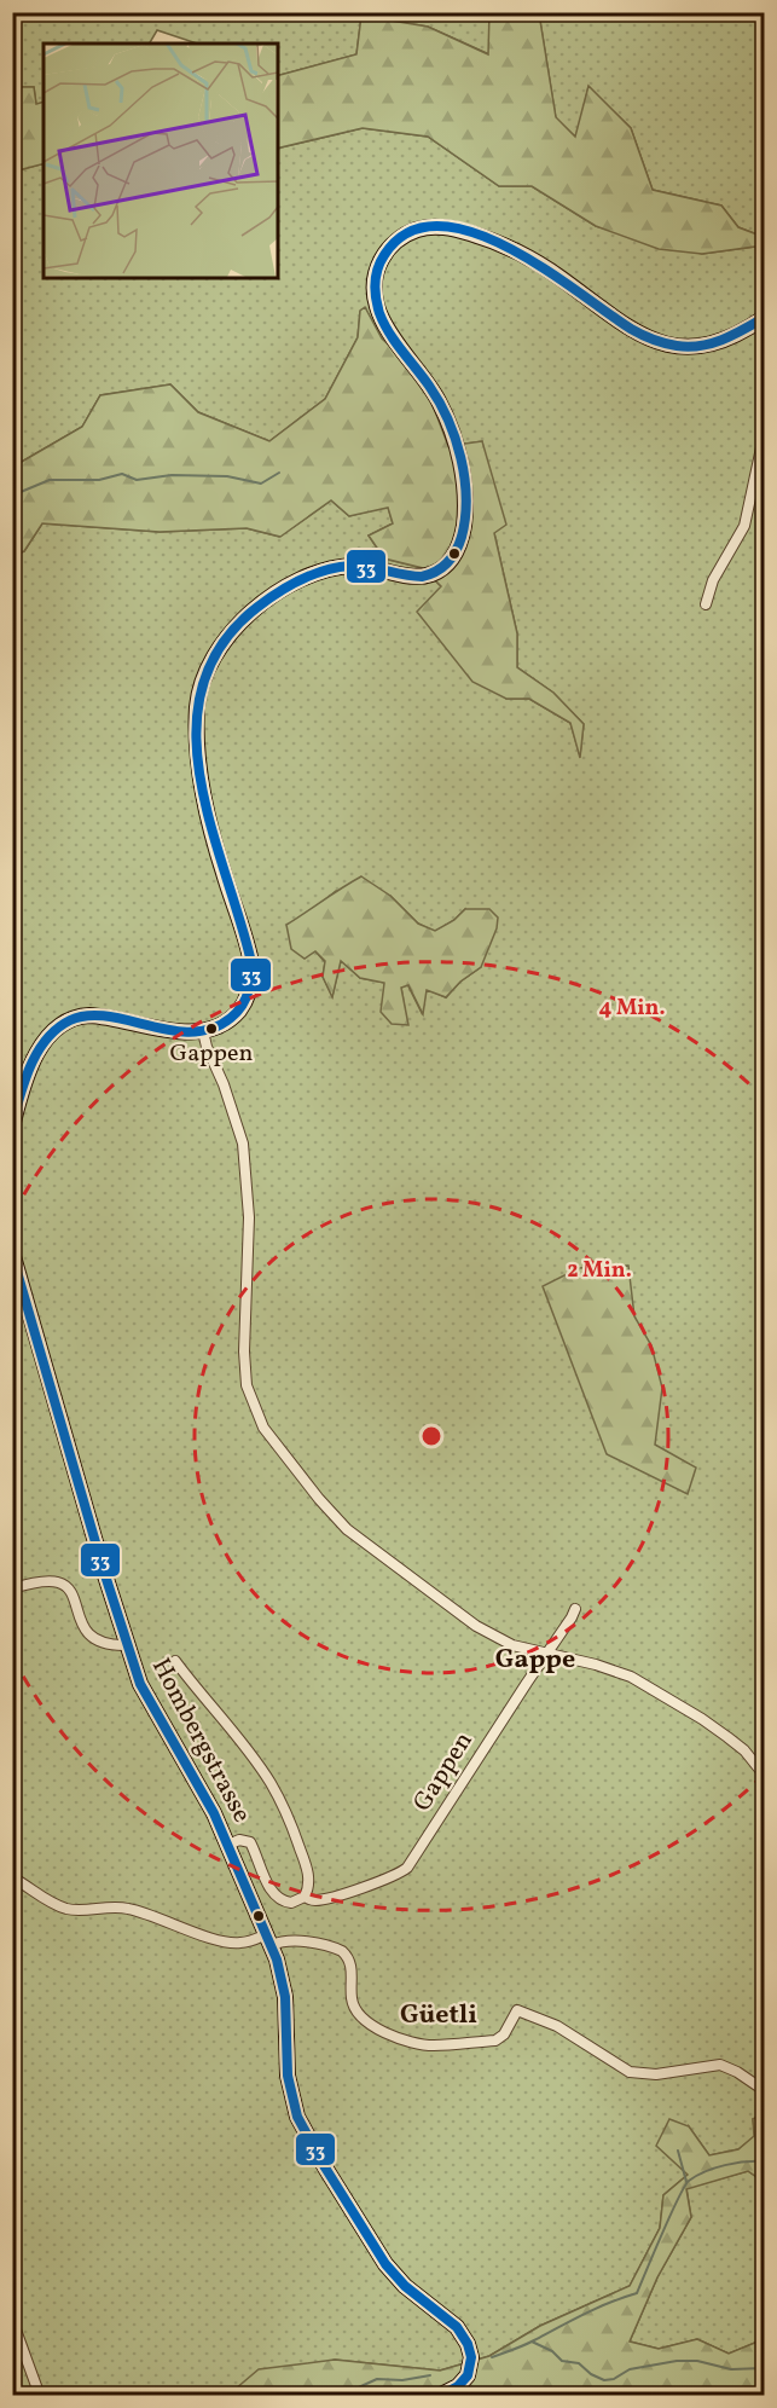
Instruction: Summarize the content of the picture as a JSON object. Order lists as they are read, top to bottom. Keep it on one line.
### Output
{"streets":{"street":["Hombergstrasse","Gappen"]},"crossings":[["Hombergstrasse","Gappen"]],"districts":["Gappe","Güetli"],"places":["Gappen"],"lines":["transit line 33"],"rings":["4 Min.","2 Min."]}
